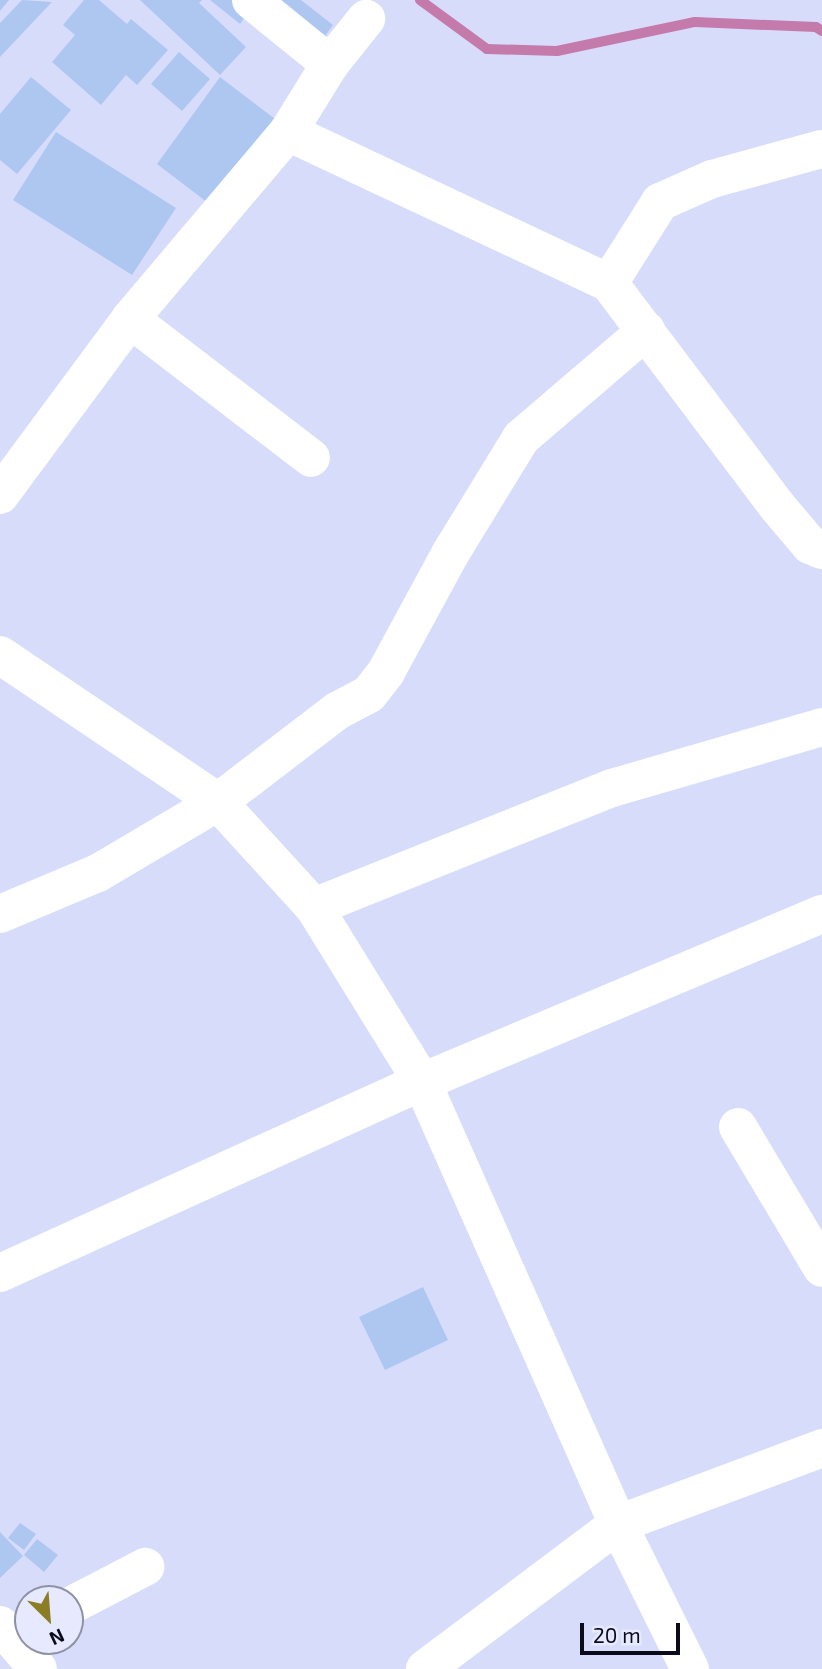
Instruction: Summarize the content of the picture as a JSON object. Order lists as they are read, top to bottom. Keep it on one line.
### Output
{"scale_bar":"20 m","north":"bottom right"}
